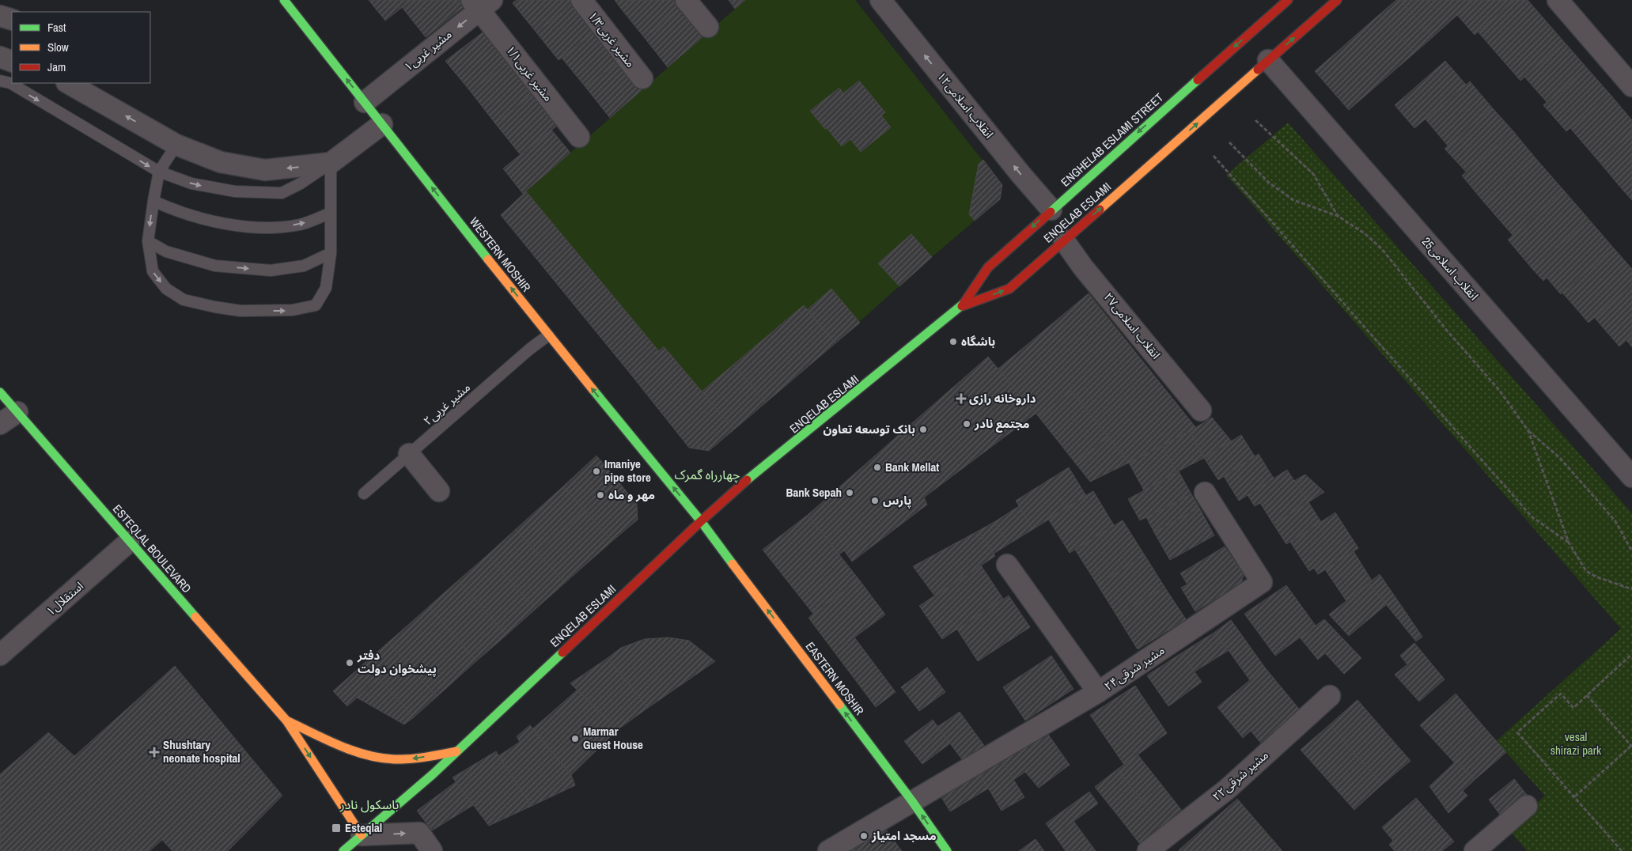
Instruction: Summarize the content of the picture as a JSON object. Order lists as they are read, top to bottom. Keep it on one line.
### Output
{"streets":{"main road":["ENGHELAB ESLAMI STREET","ENQELAB ESLAMI","WESTERN MOSHIR","ESTEQLAL BOULEVARD","EASTERN MOSHIR"],"street":["۱/۳مشیر غربی","مشیر غربی۱","۱/۱مشیر غربی","انقلاب اسلامی۱۲","25انقلاب اسلامی","انقلاب اسلامی۲۷","استقلال۱","مشیر شرقی۲۴","مشیر شرقی۲۲"],"lane":["۲مشیر غربی"]},"crossings":[["مشیر غربی۱","۱/۱مشیر غربی"],["مشیر غربی۱","WESTERN MOSHIR"],["انقلاب اسلامی۱۲","ENGHELAB ESLAMI STREET"],["ENGHELAB ESLAMI STREET","ENQELAB ESLAMI"],["ENQELAB ESLAMI","WESTERN MOSHIR"],["ENQELAB ESLAMI","25انقلاب اسلامی"],["ENQELAB ESLAMI","انقلاب اسلامی۲۷"],["ENQELAB ESLAMI","ESTEQLAL BOULEVARD"],["ENQELAB ESLAMI","EASTERN MOSHIR"],["WESTERN MOSHIR","۲مشیر غربی"],["WESTERN MOSHIR","EASTERN MOSHIR"],["ESTEQLAL BOULEVARD","استقلال۱"],["مشیر شرقی۲۴","EASTERN MOSHIR"]],"one_way":["مشیر غربی۱","انقلاب اسلامی۱۲","ENGHELAB ESLAMI STREET","ENQELAB ESLAMI","WESTERN MOSHIR","EASTERN MOSHIR"],"districts":["چهارراه گمرک","باسکول نادر"],"parks":["vesal shirazi park"],"places":{"other":["باشگاه","مجتمع نادر","بانک توسعه تعاون","Bank Mellat","Imaniye pipe store","Bank Sepah","مهر و ماه","پارس","دفتر پیشخوان دولت","Marmar Guest House","مسجد امتیاز"],"health":["داروخانه رازی","Shushtary neonate hospital"],"transit":["Esteqlal"]},"legend":["Fast","Slow","Jam"]}
